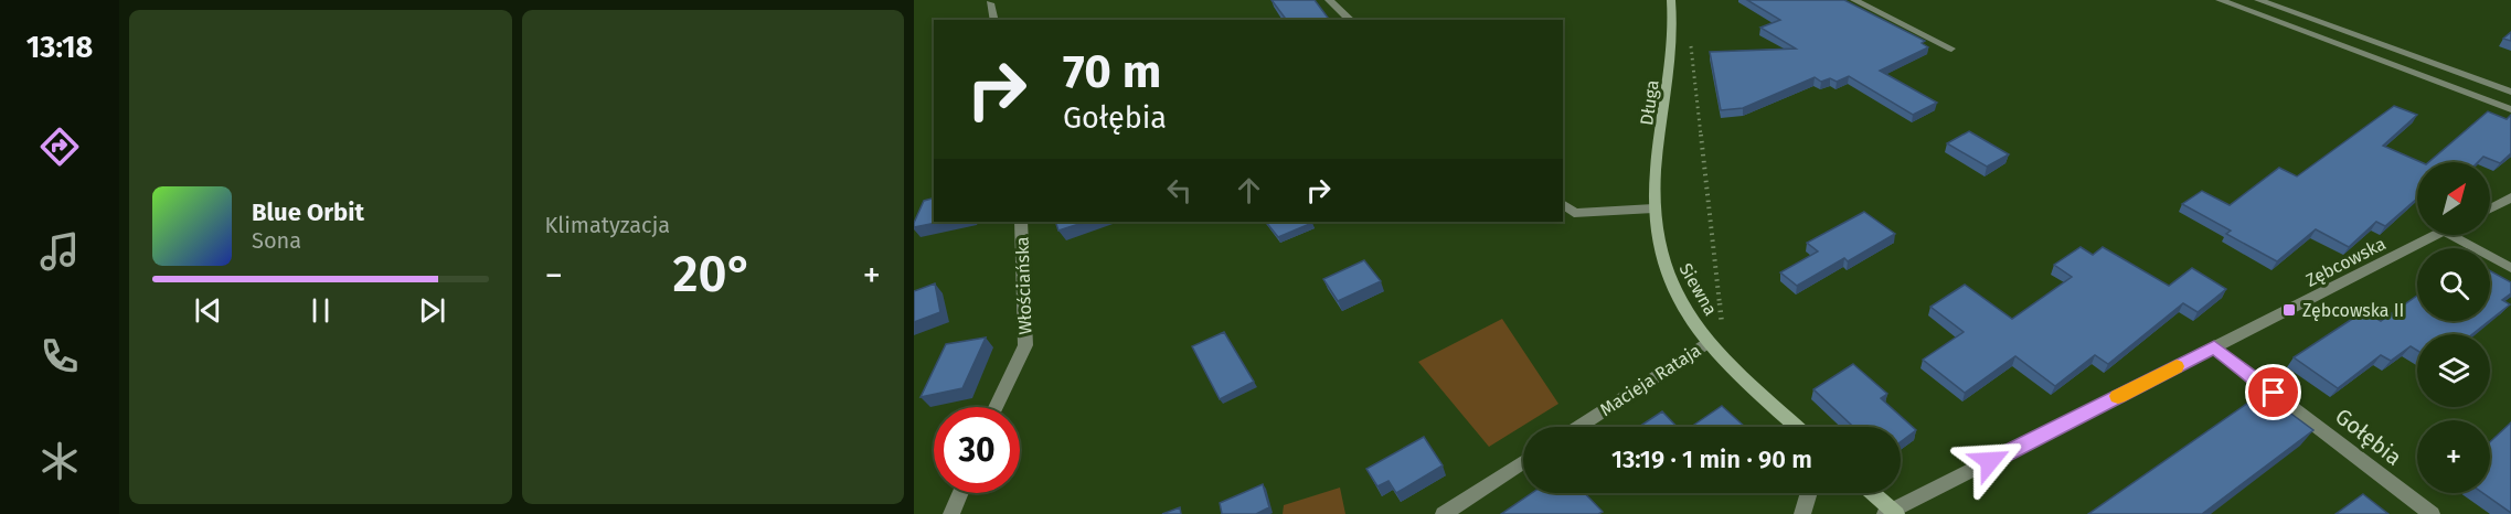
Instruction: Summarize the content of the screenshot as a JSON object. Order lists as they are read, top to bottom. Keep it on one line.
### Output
{"streets":{"street":["Długa","Zębcowska","Włościańska","Siewna","Macieja Rataja","Gołębia"]},"crossings":[["Długa","Siewna"],["Zębcowska","Gołębia"],["Siewna","Macieja Rataja"]],"places":{"transit":["Zębcowska II"]},"north":"top right","page":{"tabs":"13:18","tile":"Klimatyzacja","turn":["70 m","Gołębia"],"map_buttons":"+","song":["Blue Orbit","Sona"],"heat":["−","20°","+"],"limit":"30","trip":"13:19 · 1 min · 90 m"}}
